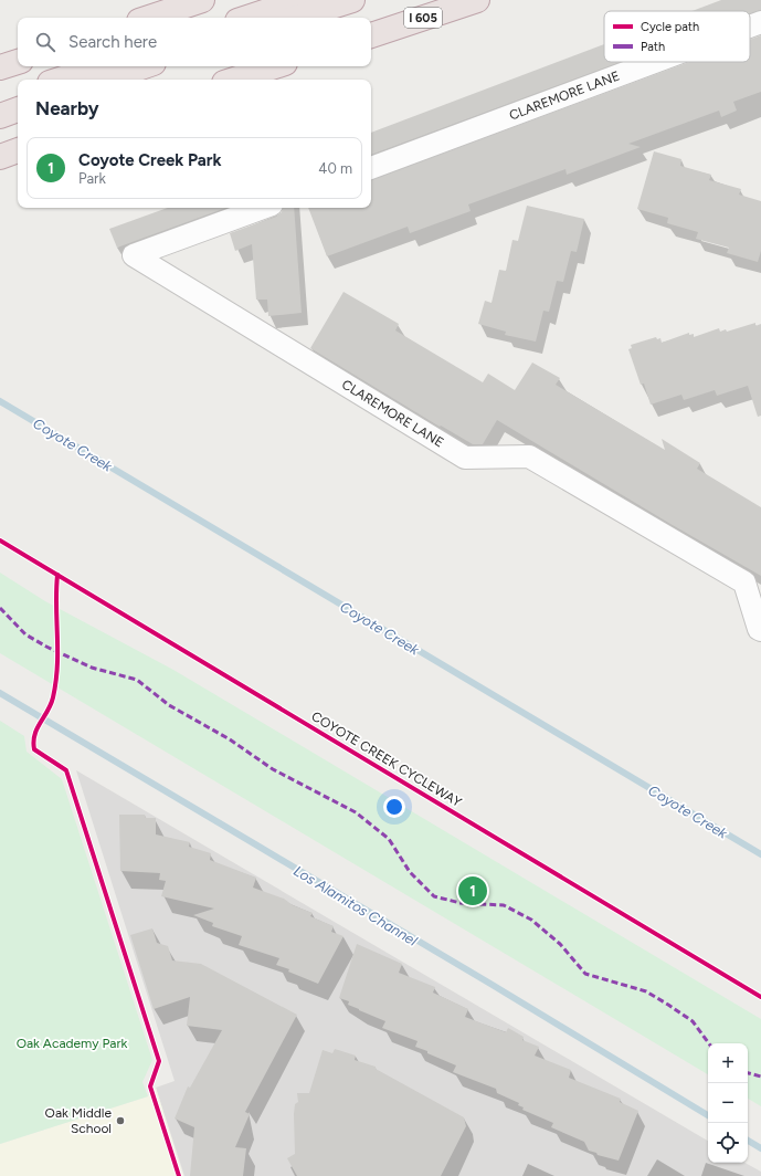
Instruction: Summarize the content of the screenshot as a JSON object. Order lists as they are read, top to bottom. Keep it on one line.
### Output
{"streets":{"highway":["I 605"],"street":["CLAREMORE LANE"],"cycle path":["COYOTE CREEK CYCLEWAY"]},"water":["Coyote Creek","Los Alamitos Channel"],"parks":["Oak Academy Park"],"places":["Oak Middle School"],"legend":["Cycle path","Path"],"page":{"search":"Search here","heading":"Nearby","list":[{"mark":"1","name":"Coyote Creek Park","note":"Park","value":"40 m"}],"pins":"1","map_buttons":["+","−"]}}
